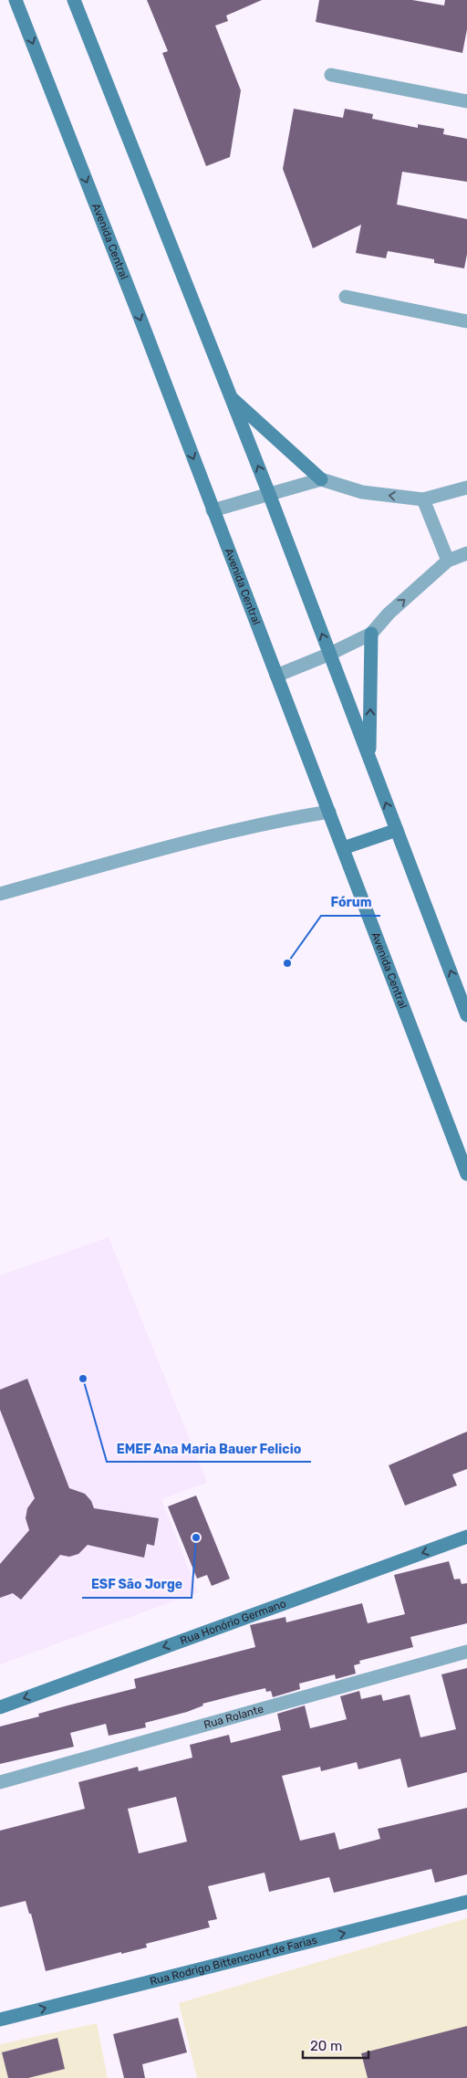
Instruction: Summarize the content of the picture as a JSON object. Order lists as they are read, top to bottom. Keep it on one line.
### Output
{"streets":{"main road":["Avenida Central","Rua Honório Germano","Rua Rodrigo Bittencourt de Farias"],"street":["Rua Rolante"]},"one_way":["Rua Honório Germano","Rua Rodrigo Bittencourt de Farias"],"places":["Fórum","EMEF Ana Maria Bauer Felicio","ESF São Jorge"],"scale_bar":"20 m"}
